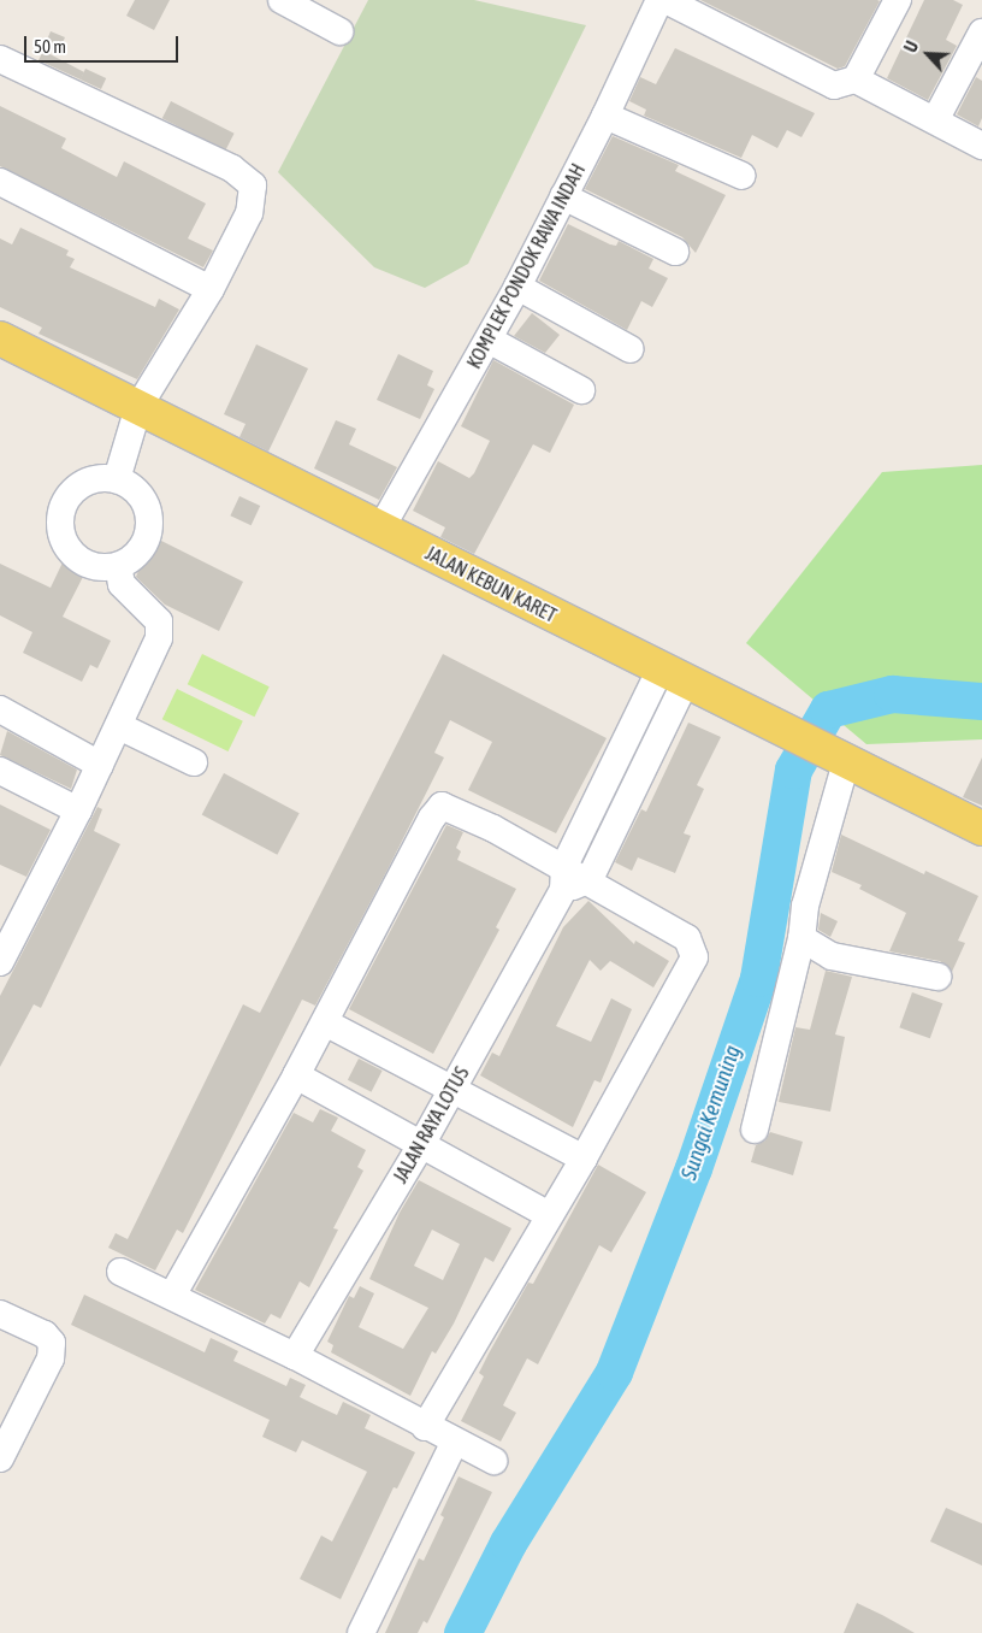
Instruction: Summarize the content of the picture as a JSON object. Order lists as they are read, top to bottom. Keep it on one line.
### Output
{"streets":{"main road":["JALAN KEBUN KARET"],"street":["KOMPLEK PONDOK RAWA INDAH","JALAN RAYA LOTUS"]},"crossings":[["KOMPLEK PONDOK RAWA INDAH","JALAN KEBUN KARET"],["JALAN KEBUN KARET","JALAN RAYA LOTUS"]],"water":["Sungai Kemuning"],"scale_bar":"50 m","north":"top left"}
